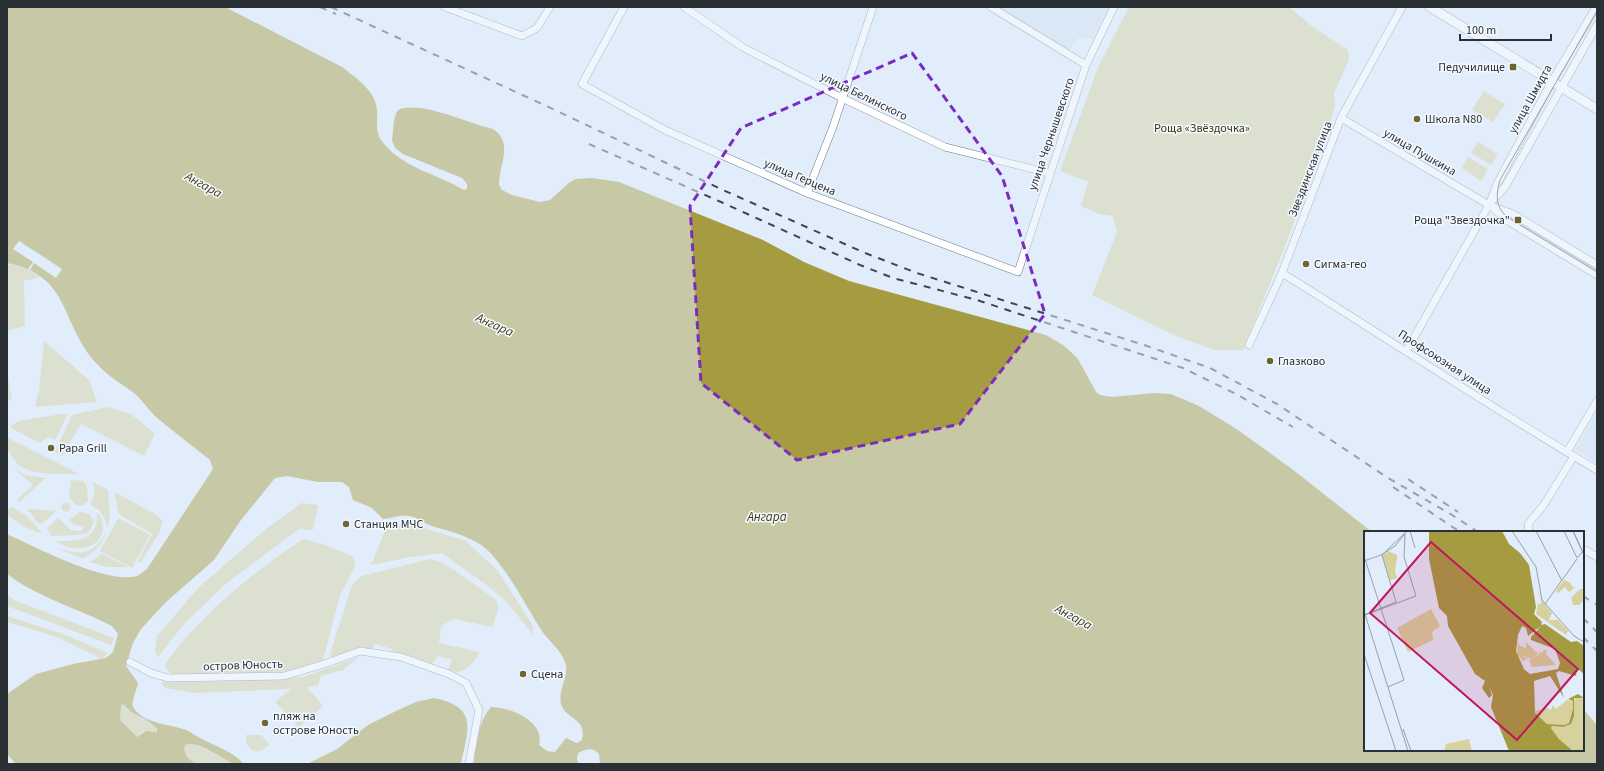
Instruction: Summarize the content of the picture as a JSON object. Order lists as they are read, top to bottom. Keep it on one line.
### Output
{"streets":{"street":["улица Белинского","улица Шмидта","улица Чернышевского","улица Пушкина","Звездинская улица","улица Герцена","Профсоюзная улица","остров Юность"]},"crossings":[["улица Белинского","улица Чернышевского"],["улица Шмидта","улица Пушкина"],["улица Шмидта","Профсоюзная улица"],["улица Чернышевского","улица Герцена"],["улица Пушкина","Звездинская улица"],["Звездинская улица","Профсоюзная улица"]],"water":["Ангара"],"parks":["Роща «Звёздочка»"],"places":{"transit":["Педучилище","Роща \"Звездочка\""],"other":["Школа N80","Сигма-гео","Глазково","Papa Grill","Станция МЧС","Сцена","пляж на острове Юность"]},"scale_bar":"100 m"}
